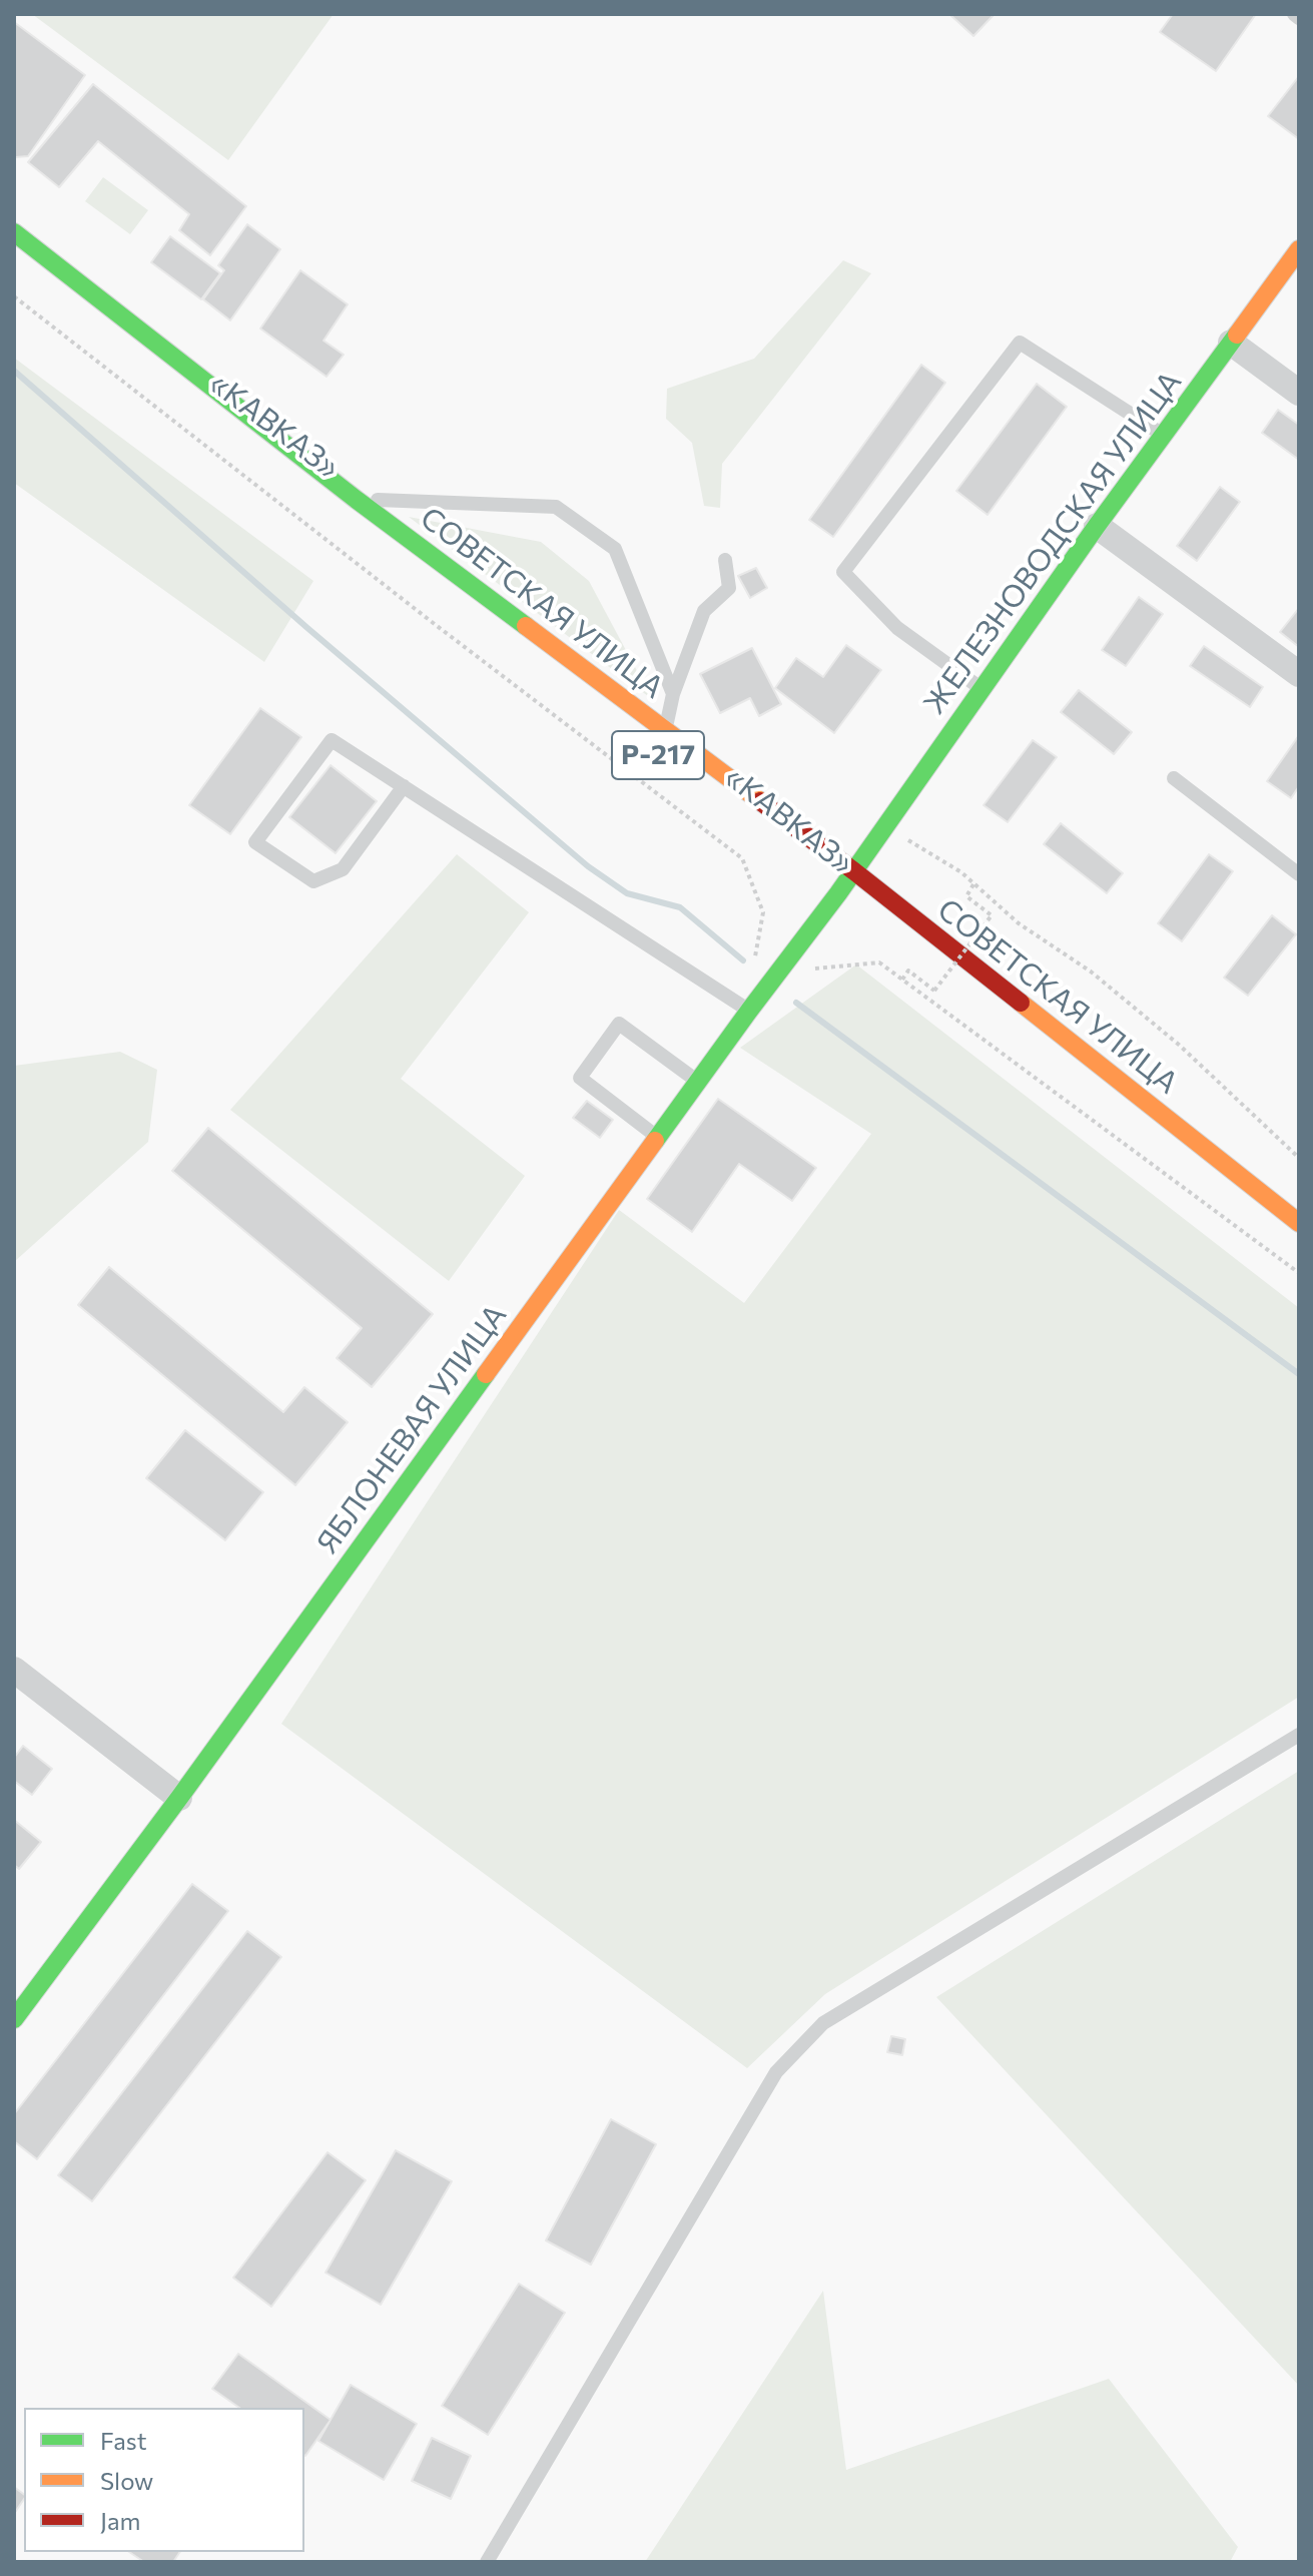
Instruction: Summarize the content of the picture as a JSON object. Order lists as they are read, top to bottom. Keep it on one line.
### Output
{"streets":{"main road":["ЖЕЛЕЗНОВОДСКАЯ УЛИЦА","СОВЕТСКАЯ УЛИЦА","Р-217","ЯБЛОНЕВАЯ УЛИЦА"]},"crossings":[["ЖЕЛЕЗНОВОДСКАЯ УЛИЦА","СОВЕТСКАЯ УЛИЦА"],["ЖЕЛЕЗНОВОДСКАЯ УЛИЦА","ЯБЛОНЕВАЯ УЛИЦА"],["СОВЕТСКАЯ УЛИЦА","ЯБЛОНЕВАЯ УЛИЦА"]],"legend":["Fast","Slow","Jam"]}
